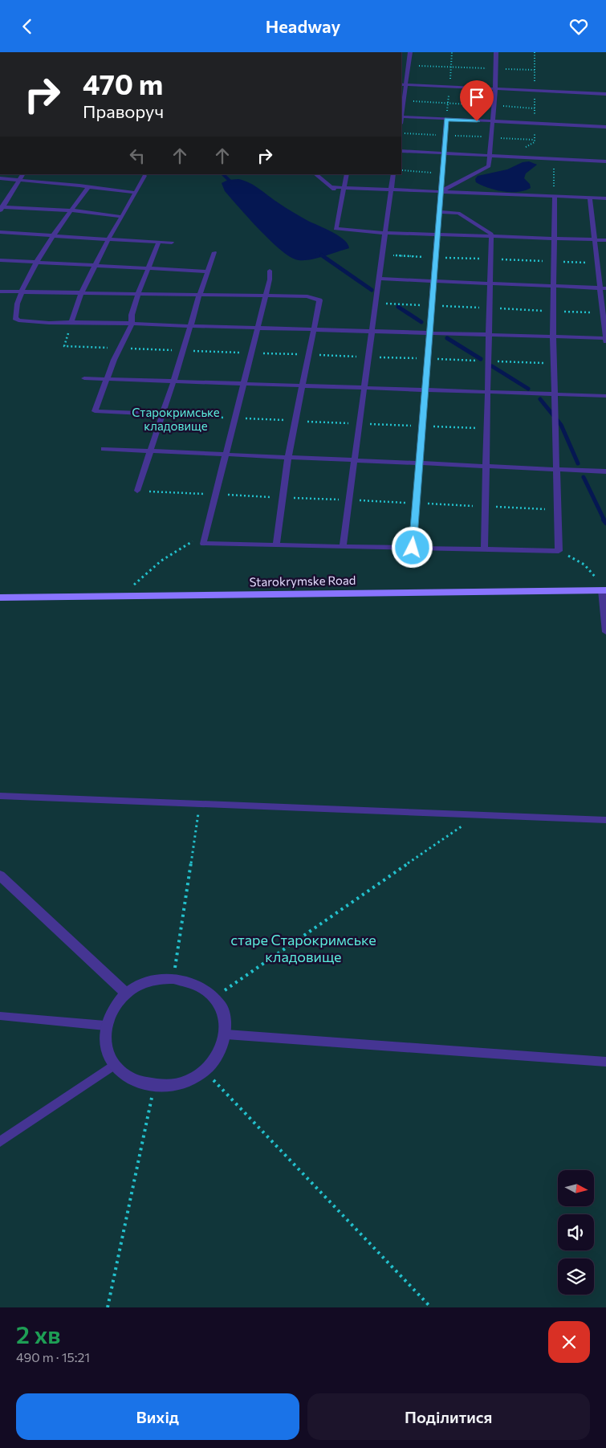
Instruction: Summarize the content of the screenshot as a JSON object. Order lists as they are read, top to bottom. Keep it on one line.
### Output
{"streets":{"street":["Starokrymske Road"]},"parks":["Старокримське кладовище","старе Старокримське кладовище"],"north":"right","page":{"header":"Headway","turn":["470 m","Праворуч"],"heading":["2 хв","490 m · 15:21"],"buttons":["Вихід","Поділитися"]}}
